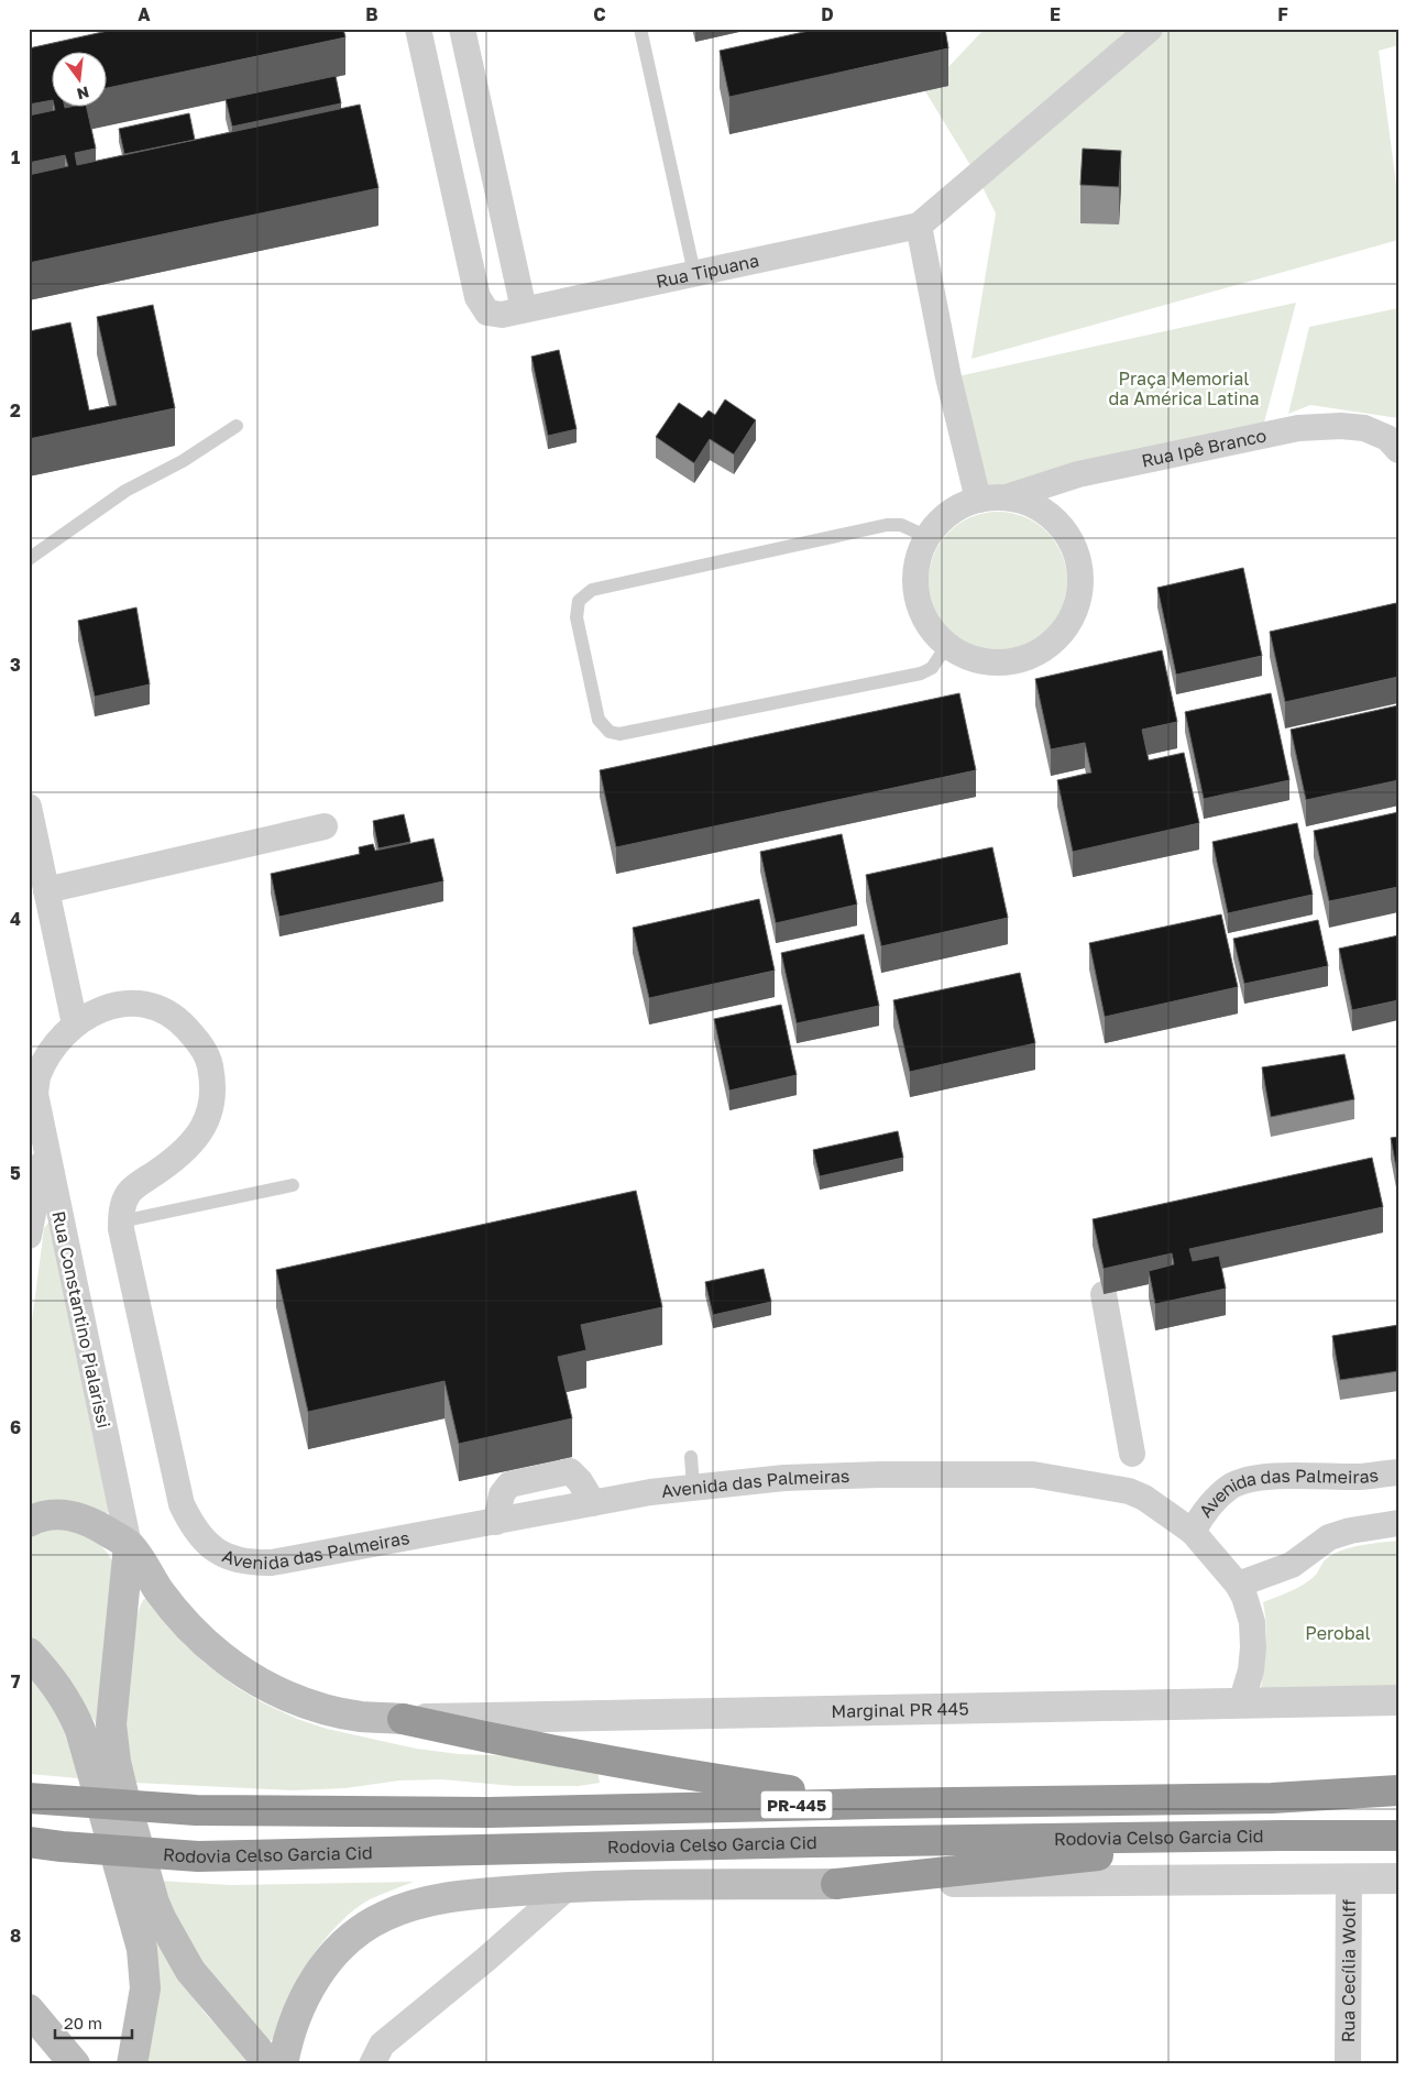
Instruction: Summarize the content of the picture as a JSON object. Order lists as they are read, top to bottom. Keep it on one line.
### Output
{"streets":{"highway":["PR-445","Rodovia Celso Garcia Cid"],"street":["Rua Tipuana","Rua Ipê Branco","Rua Constantino Pialarissi","Avenida das Palmeiras","Marginal PR 445","Rua Cecília Wolff"]},"crossings":[["Rua Constantino Pialarissi","Avenida das Palmeiras"],["Avenida das Palmeiras","Marginal PR 445"]],"parks":["Praça Memorial da América Latina","Perobal"],"scale_bar":"20 m","north":"bottom","grid":{"columns":["A","B","C","D","E","F"],"rows":["1","2","3","4","5","6","7","8"]}}
